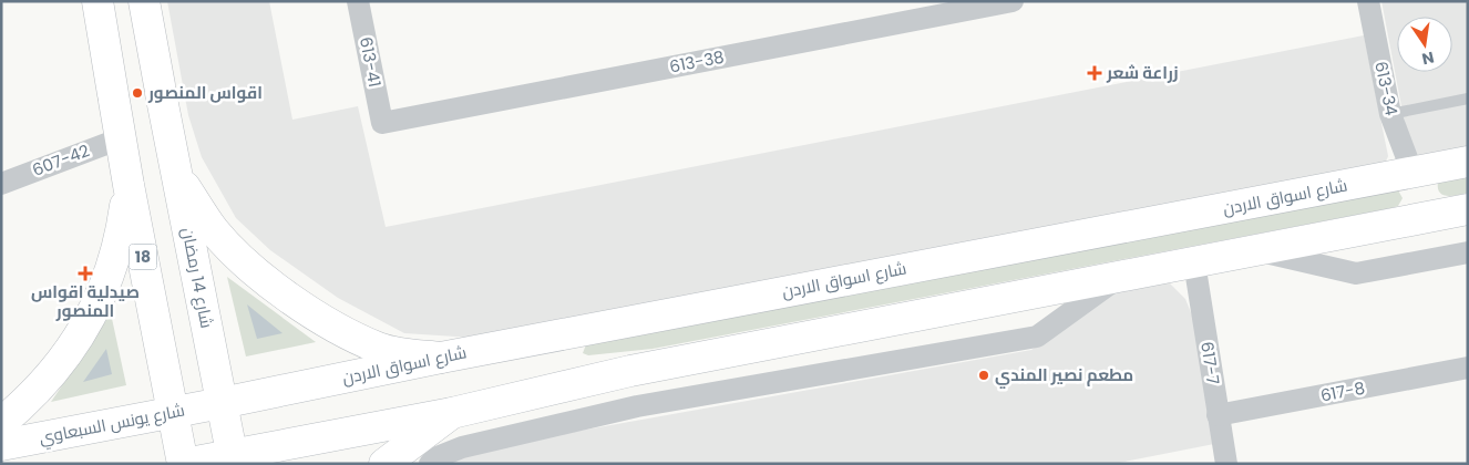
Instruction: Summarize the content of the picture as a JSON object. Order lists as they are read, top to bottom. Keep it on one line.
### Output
{"streets":{"main road":["شارع اسواق الاردن","18","شارع 14 رمضان","شارع يونس السبعاوي"],"street":["613-41","613-38","613-34","607-42","617-7","617-8"]},"crossings":[["613-41","613-38"],["613-34","شارع اسواق الاردن"],["607-42","18"],["شارع اسواق الاردن","شارع 14 رمضان"],["شارع اسواق الاردن","شارع يونس السبعاوي"],["18","شارع يونس السبعاوي"],["شارع 14 رمضان","شارع يونس السبعاوي"],["617-7","617-8"]],"places":{"health":["زراعة شعر","صيدلية اقواس المنصور"],"other":["اقواس المنصور","مطعم نصير المندي"]},"north":"bottom"}
